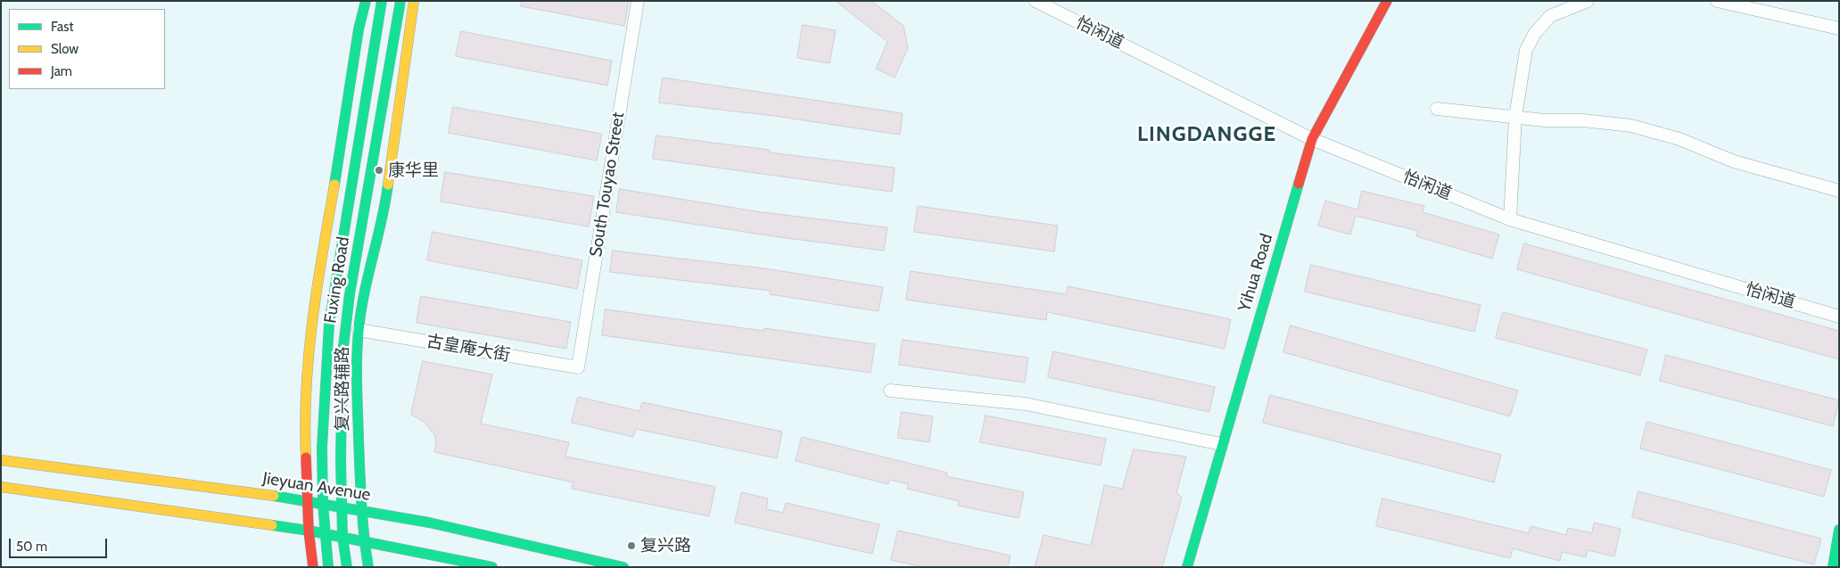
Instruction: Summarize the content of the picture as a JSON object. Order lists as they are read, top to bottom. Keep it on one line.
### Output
{"streets":{"main road":["Yihua Road","Fuxing Road","复兴路辅路","Jieyuan Avenue"],"street":["怡闲道","South Touyao Street","古皇庵大街"]},"crossings":[["怡闲道","Yihua Road"],["South Touyao Street","古皇庵大街"],["Fuxing Road","Jieyuan Avenue"],["古皇庵大街","复兴路辅路"],["复兴路辅路","Jieyuan Avenue"]],"districts":["LINGDANGGE"],"places":["康华里","复兴路"],"legend":["Fast","Slow","Jam"],"scale_bar":"50 m"}
